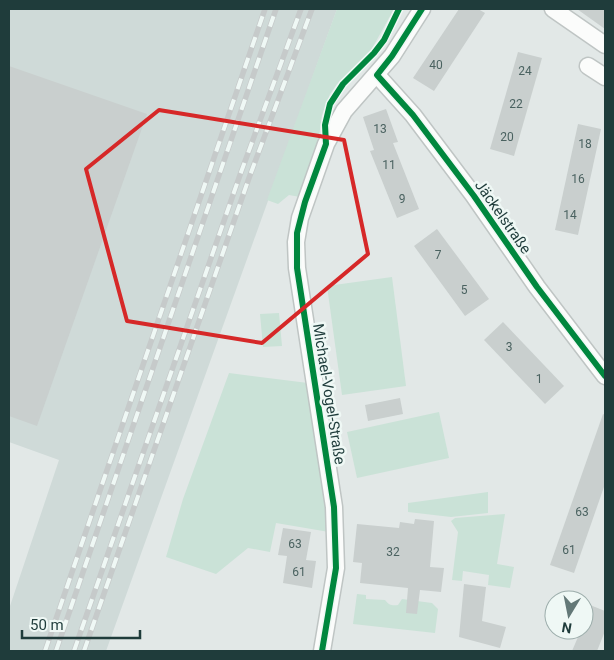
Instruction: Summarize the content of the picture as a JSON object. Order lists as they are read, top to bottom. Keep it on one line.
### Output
{"streets":{"street":["Jäckelstraße","Michael-Vogel-Straße"]},"crossings":[["Jäckelstraße","Michael-Vogel-Straße"]],"house_numbers":["40","24","22","13","20","18","11","16","9","14","7","5","3","1","63","63","61","32","61"],"scale_bar":"50 m","north":"bottom"}
